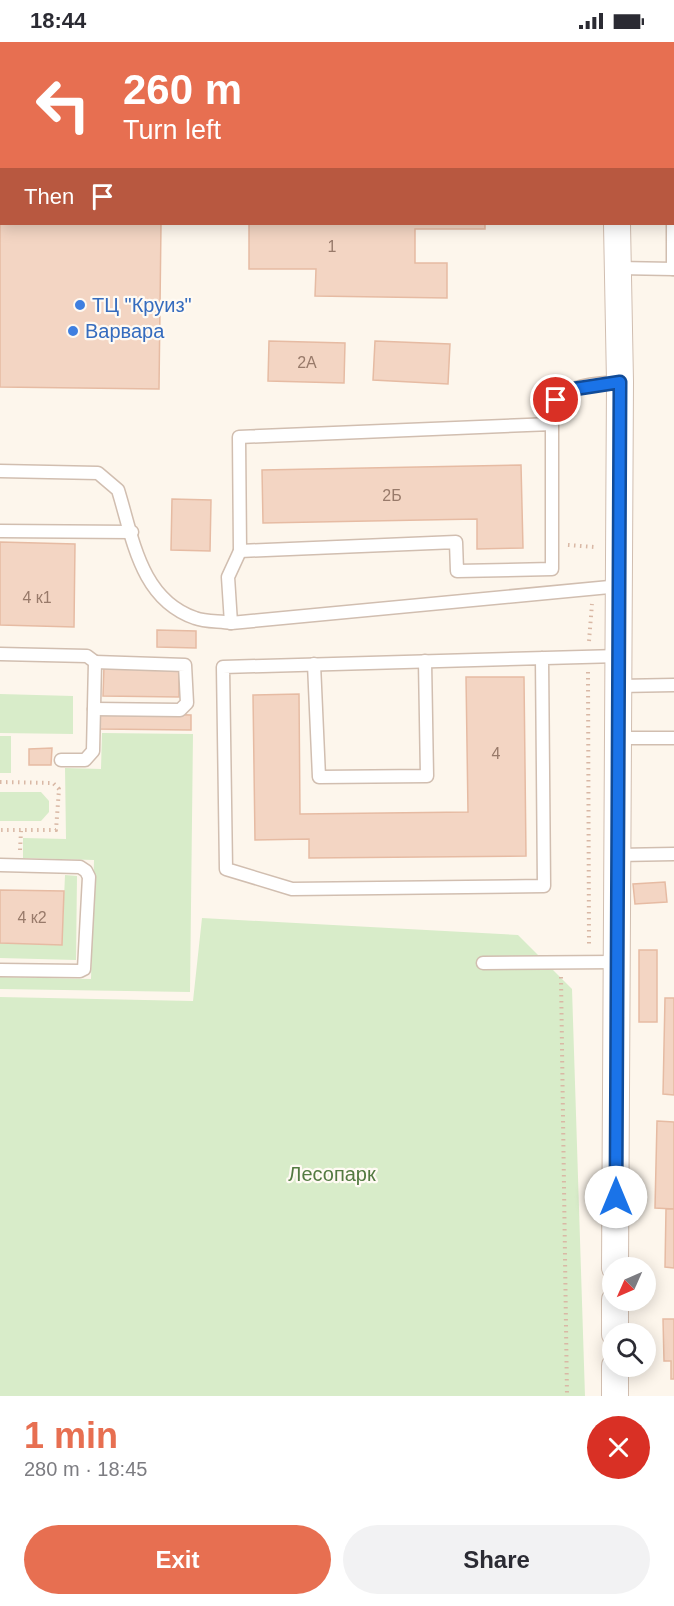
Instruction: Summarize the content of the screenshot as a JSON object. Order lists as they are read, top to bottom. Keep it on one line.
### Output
{"parks":["Лесопарк"],"places":["ТЦ \"Круиз\"","Варвара"],"house_numbers":["1","2А","2Б","4 к1","4","4 к2"],"north":"bottom left","page":{"status":"18:44","turn":["260 m","Turn left"],"then":"Then","heading":["1 min","280 m · 18:45"],"buttons":["Exit","Share"]}}
